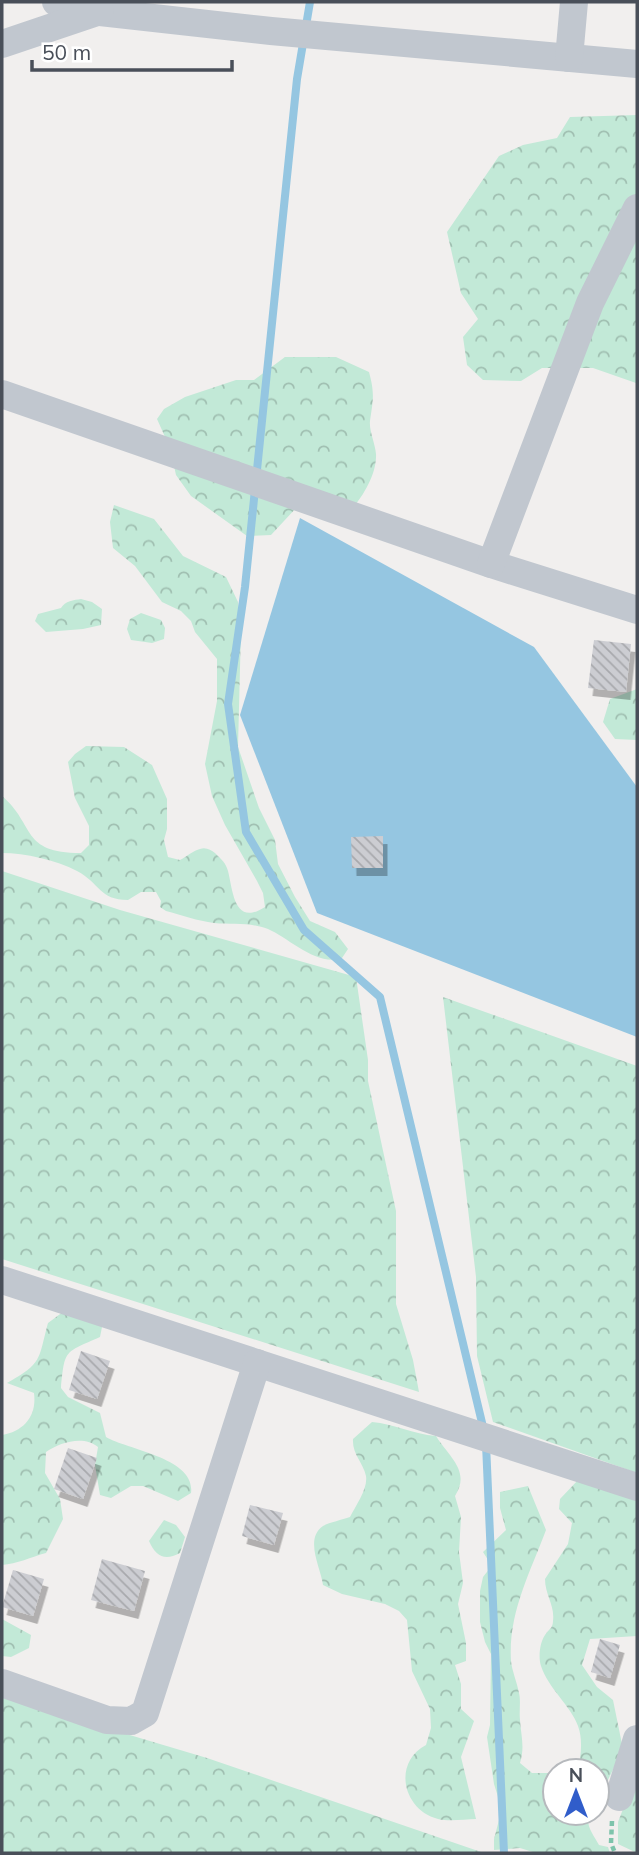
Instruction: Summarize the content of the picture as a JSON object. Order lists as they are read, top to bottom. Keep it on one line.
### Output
{"scale_bar":"50 m","north":"top"}
